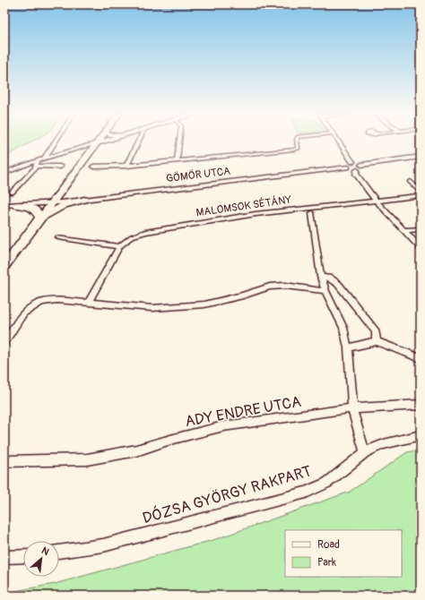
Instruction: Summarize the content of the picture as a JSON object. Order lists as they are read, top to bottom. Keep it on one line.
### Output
{"streets":{"street":["GÖMÖR UTCA","MALOMSOK SÉTÁNY","ADY ENDRE UTCA","DÓZSA GYÖRGY RAKPART"]},"legend":["Road","Park"],"north":"top right"}
